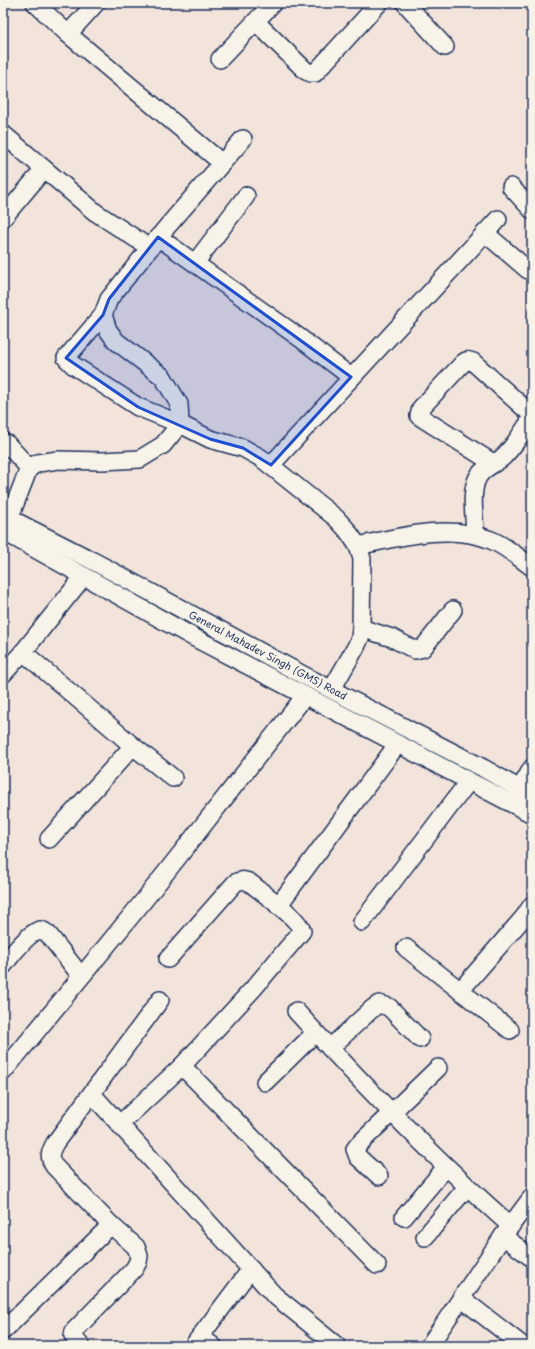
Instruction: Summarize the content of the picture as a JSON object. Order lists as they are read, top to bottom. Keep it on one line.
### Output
{"streets":{"street":["General Mahadev Singh (GMS) Road"]}}
